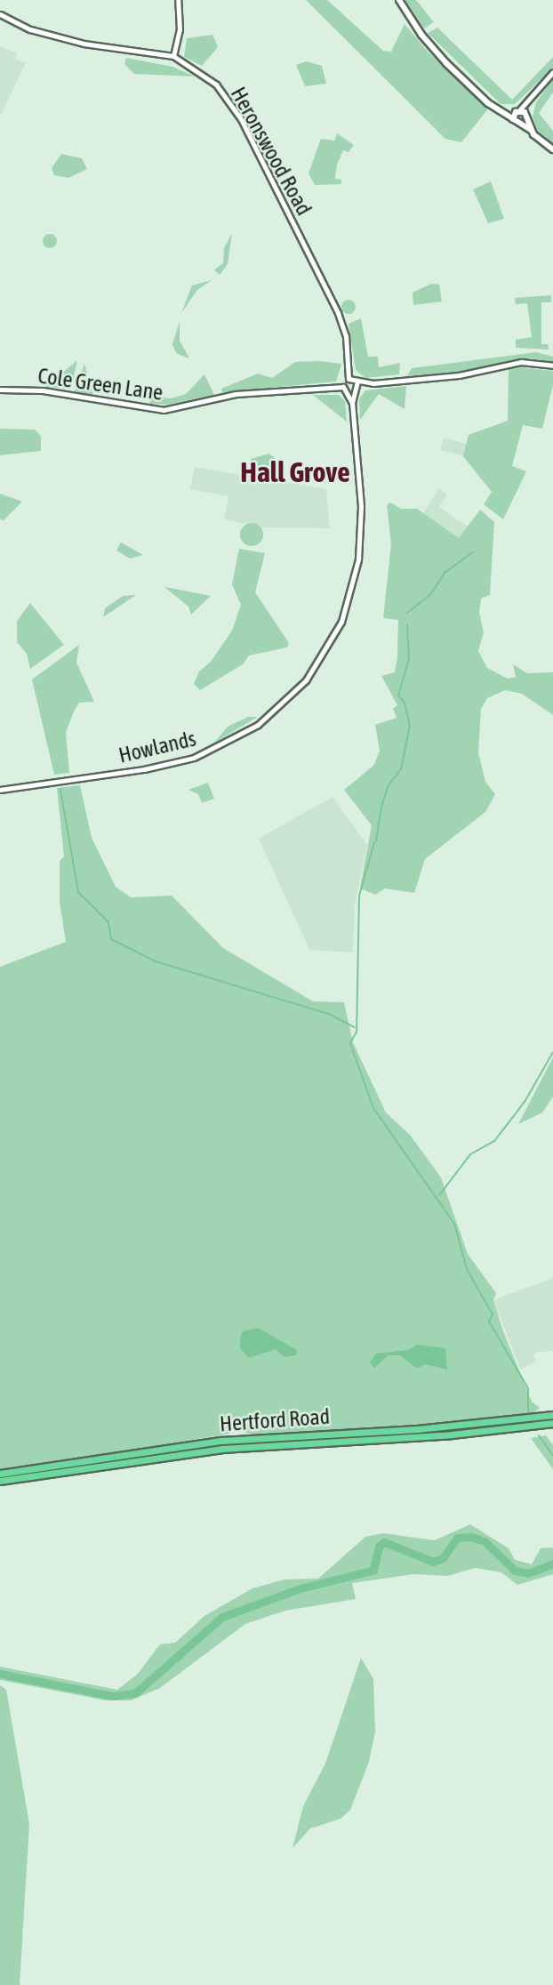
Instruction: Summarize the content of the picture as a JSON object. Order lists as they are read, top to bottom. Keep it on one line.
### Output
{"streets":{"highway":["Hertford Road"],"street":["Heronswood Road","Cole Green Lane","Howlands"]},"crossings":[["Cole Green Lane","Howlands"]],"districts":["Hall Grove"]}
